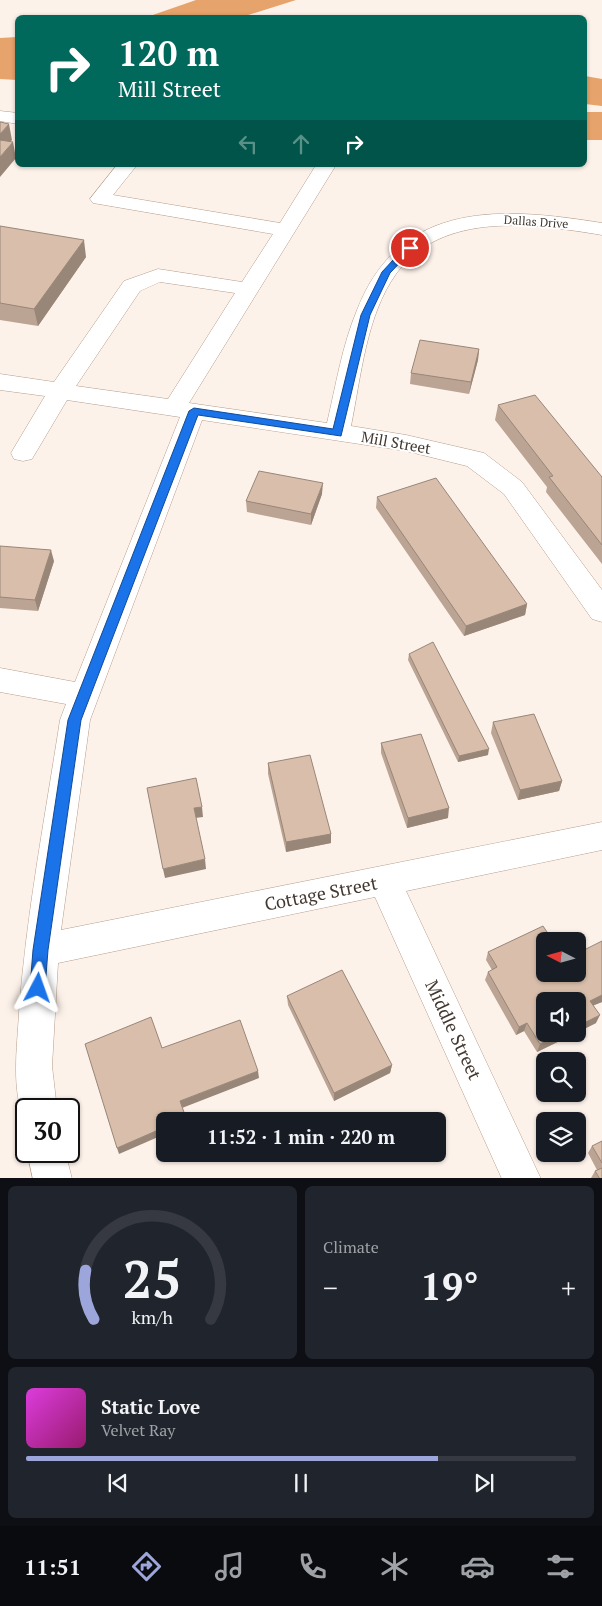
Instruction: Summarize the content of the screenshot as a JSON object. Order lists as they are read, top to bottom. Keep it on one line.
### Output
{"streets":{"street":["Dallas Drive","Mill Street","Cottage Street","Middle Street"]},"crossings":[["Dallas Drive","Mill Street"],["Cottage Street","Middle Street"]],"north":"left","page":{"turn":["120 m","Mill Street"],"limit":"30","trip":"11:52 · 1 min · 220 m","tile":"Climate","heat":["−","19°","+"],"song":["Static Love","Velvet Ray"],"tabs":"11:51","gauge":["25","km/h"]}}
